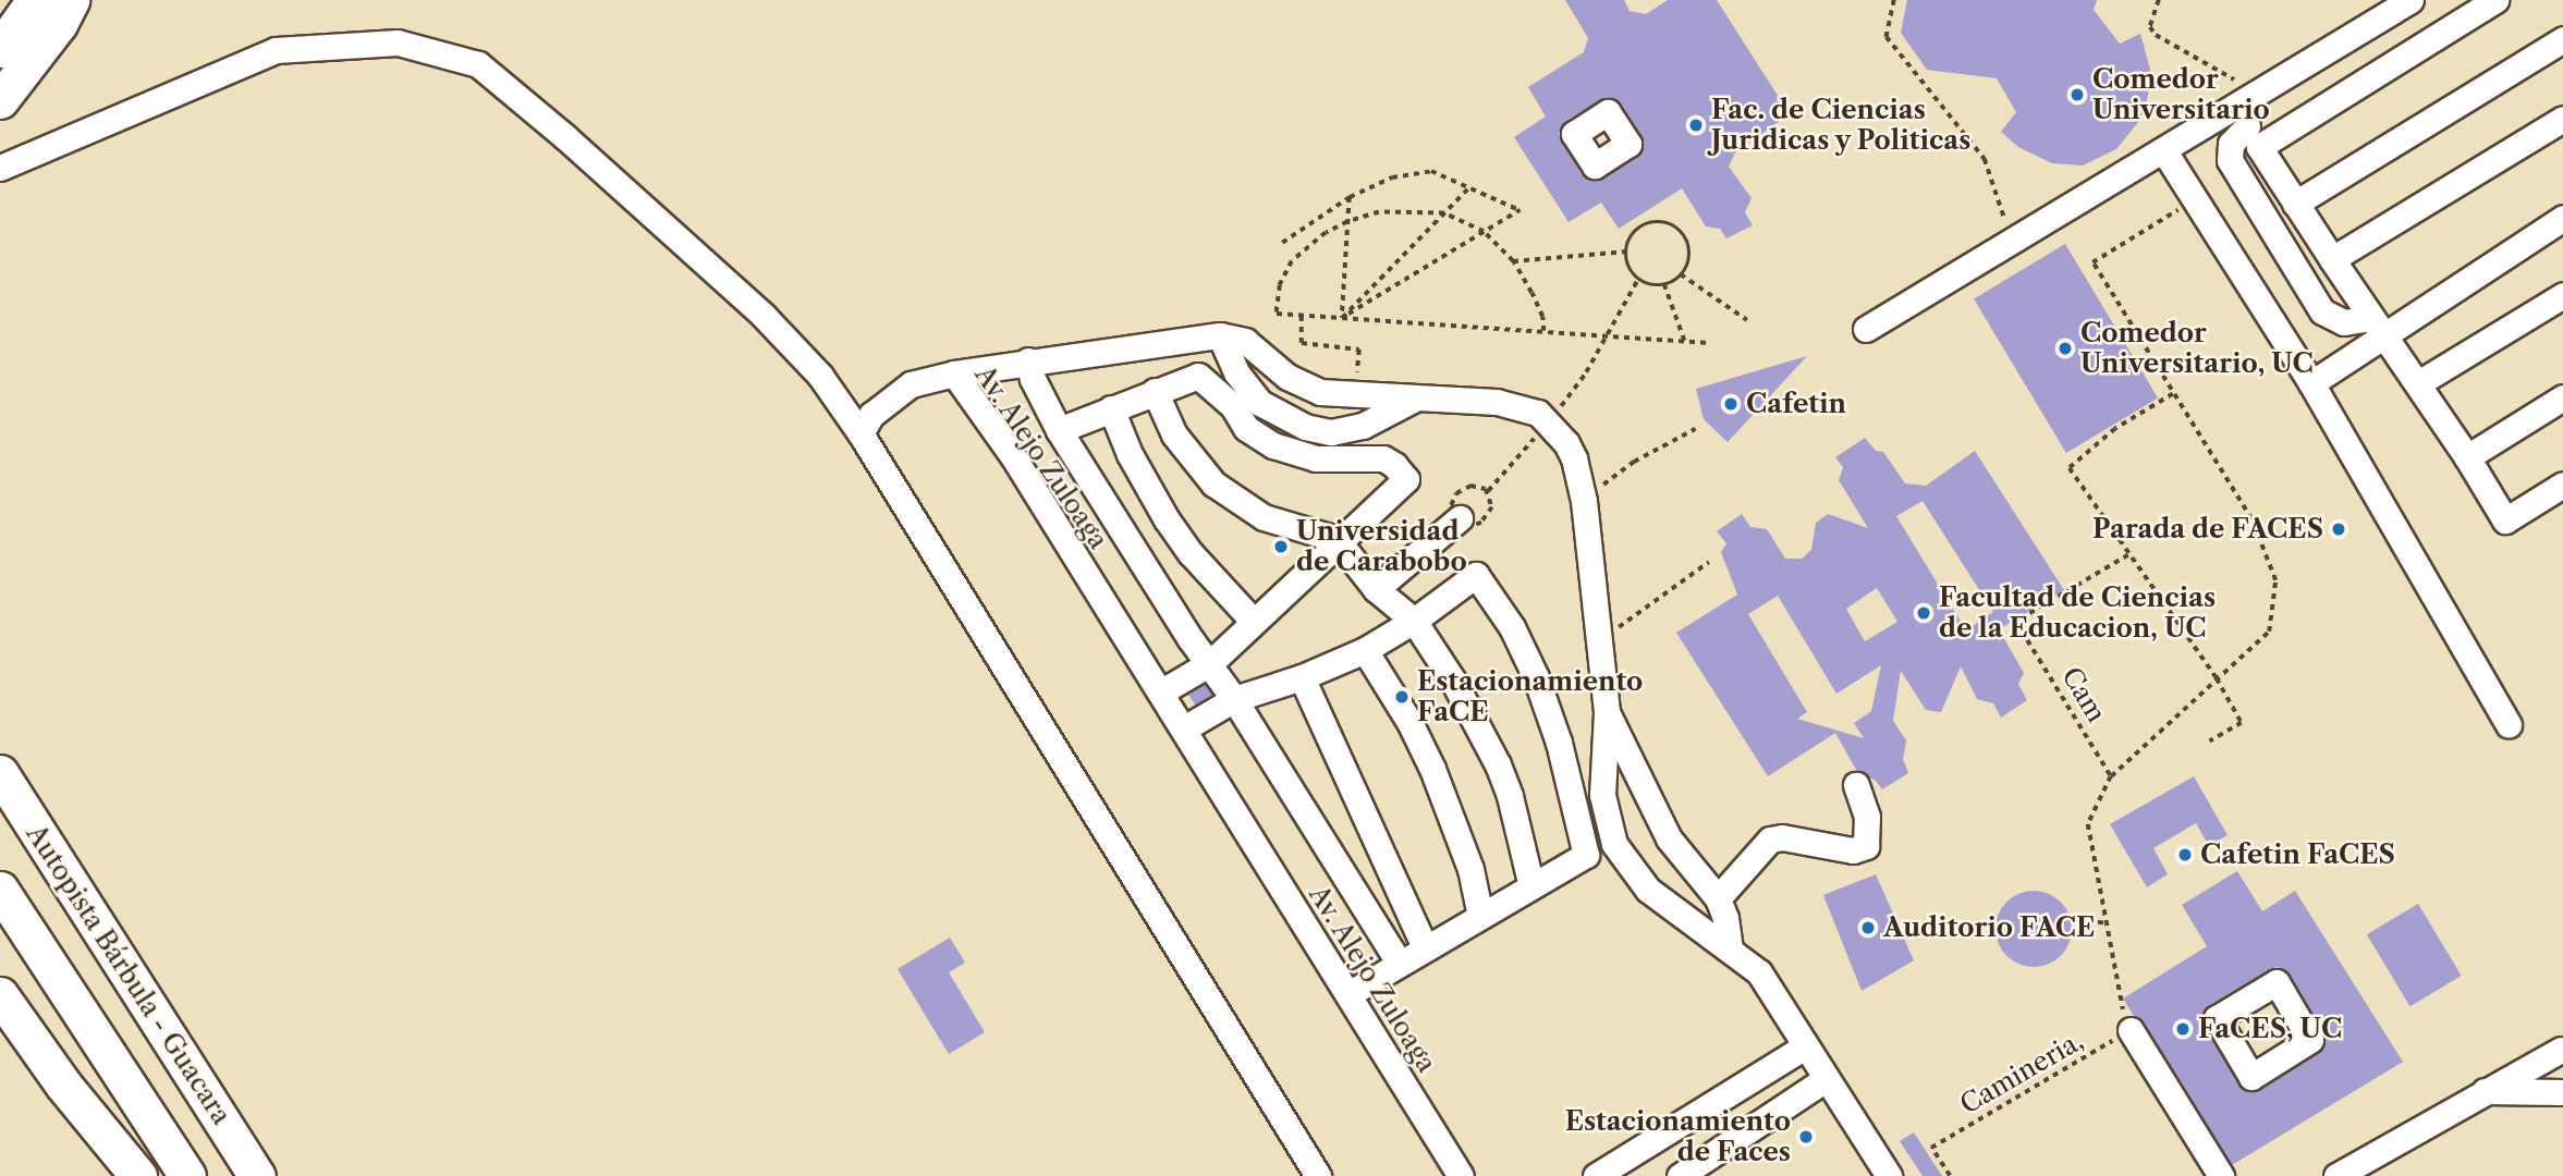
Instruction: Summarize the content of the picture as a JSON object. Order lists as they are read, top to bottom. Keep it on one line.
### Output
{"streets":{"highway":["Autopista Bárbula - Guacara"],"street":["Av. Alejo Zuloaga"],"path":["Cam","Camineria,"]},"places":["Comedor Universitario","Fac. de Ciencias Juridicas y Politicas","Comedor Universitario, UC","Cafetin","Parada de FACES","Universidad de Carabobo","Facultad de Ciencias de la Educacion, UC","Estacionamiento FaCE","Cafetin FaCES","Auditorio FACE","FaCES, UC","Estacionamiento de Faces"]}
